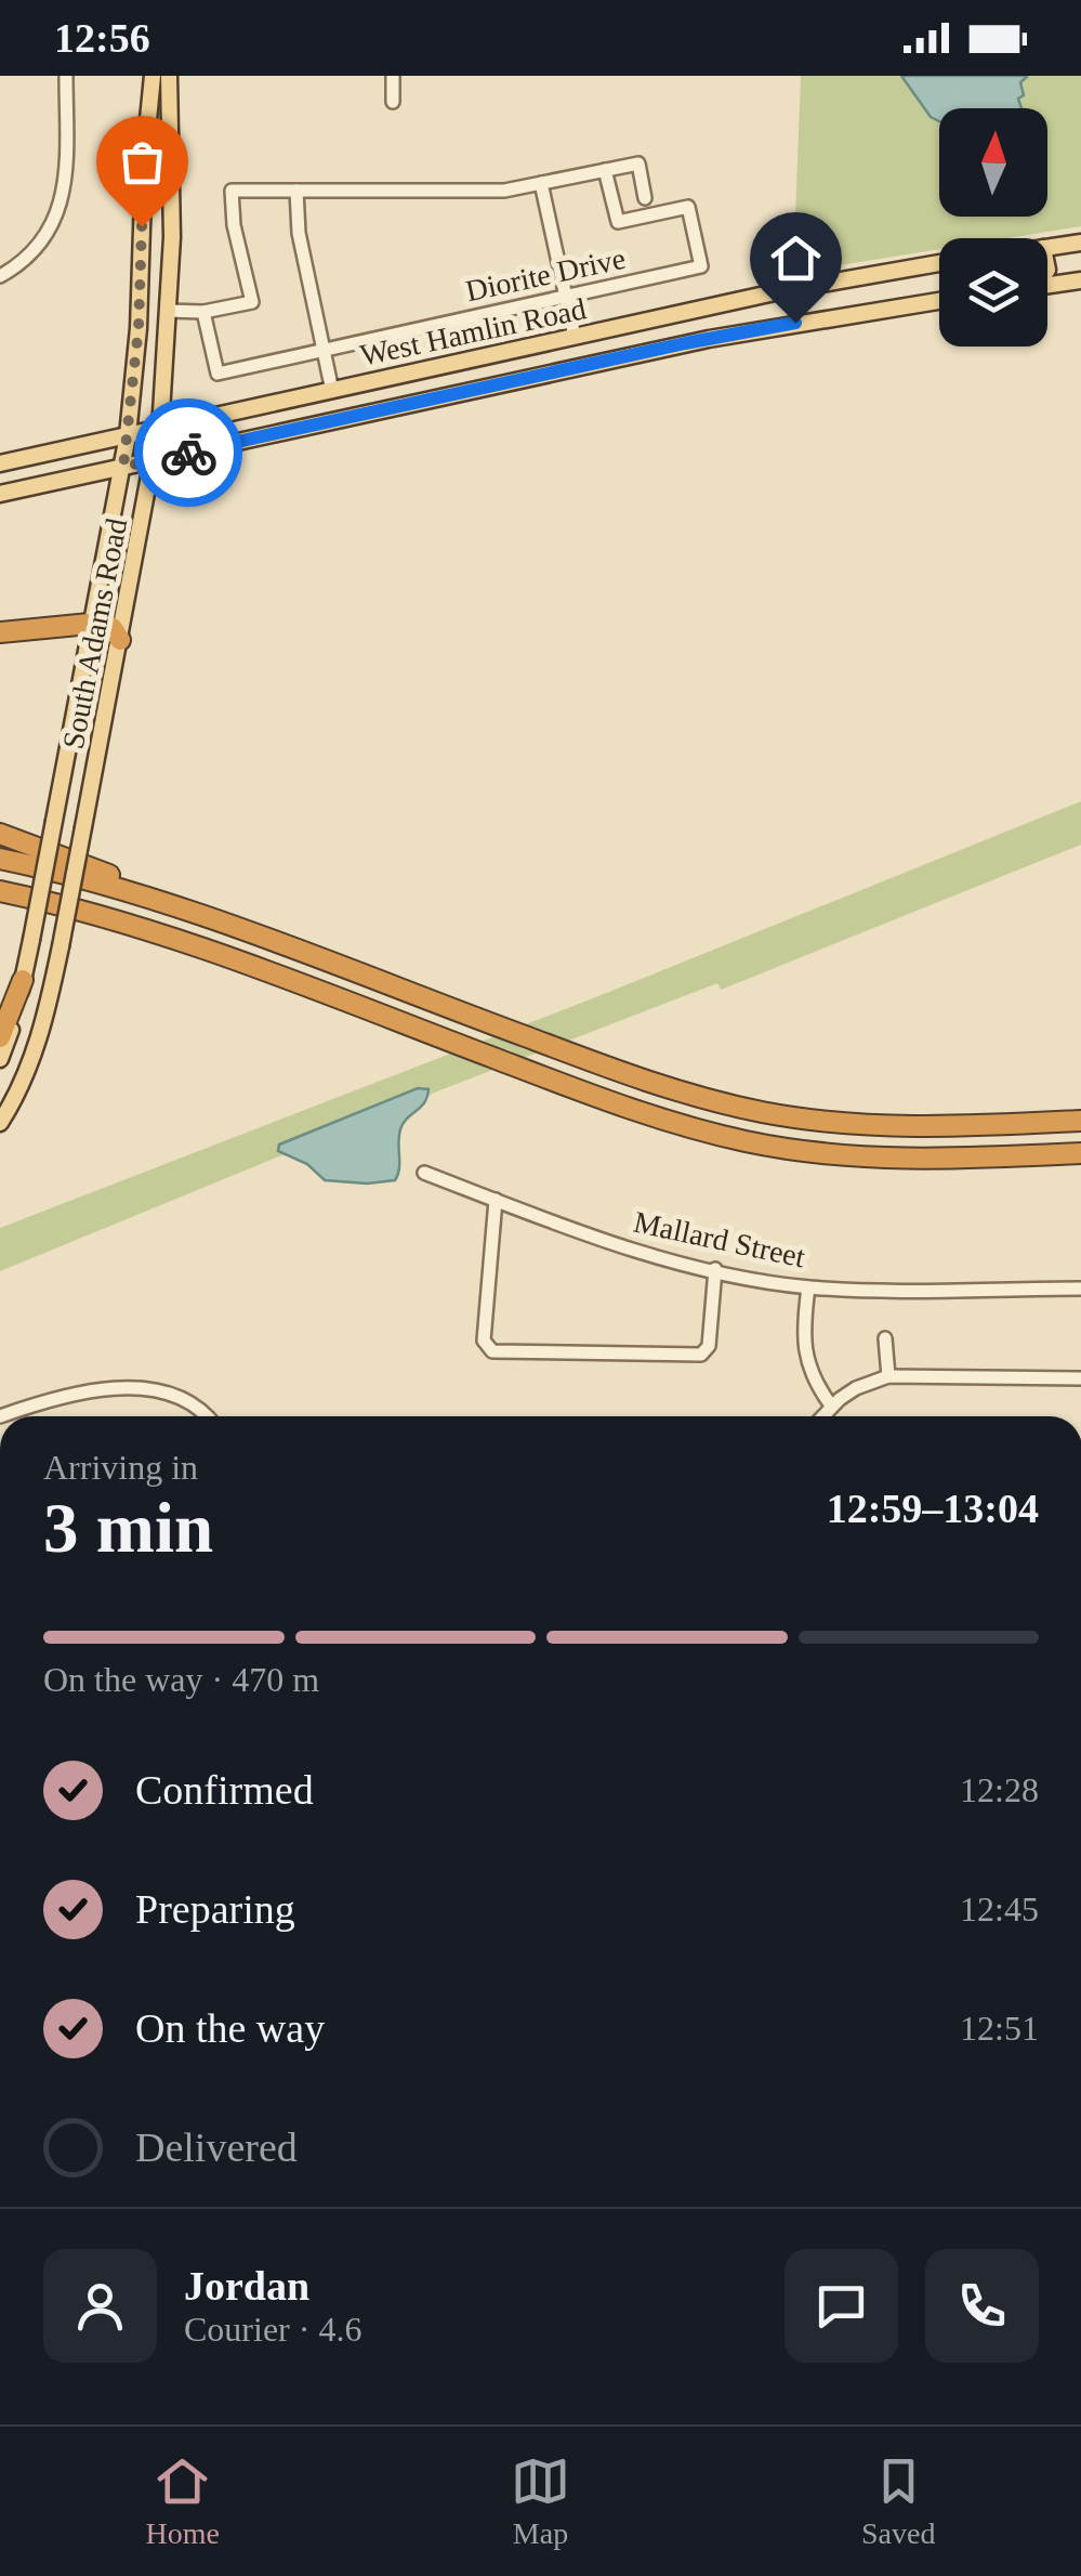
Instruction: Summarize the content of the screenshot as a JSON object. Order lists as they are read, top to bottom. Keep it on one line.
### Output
{"streets":{"main road":["West Hamlin Road","South Adams Road"],"street":["Diorite Drive","Mallard Street"]},"crossings":[["West Hamlin Road","South Adams Road"]],"north":"top","page":{"status":"12:56","heading":["3 min","Arriving in","12:59–13:04"],"panel":["Jordan","Courier · 4.6"],"bar":"On the way · 470 m","list":[["Confirmed","12:28"],["Preparing","12:45"],["On the way","12:51"],"Delivered"],"tabs":["Home","Map","Saved"]}}
